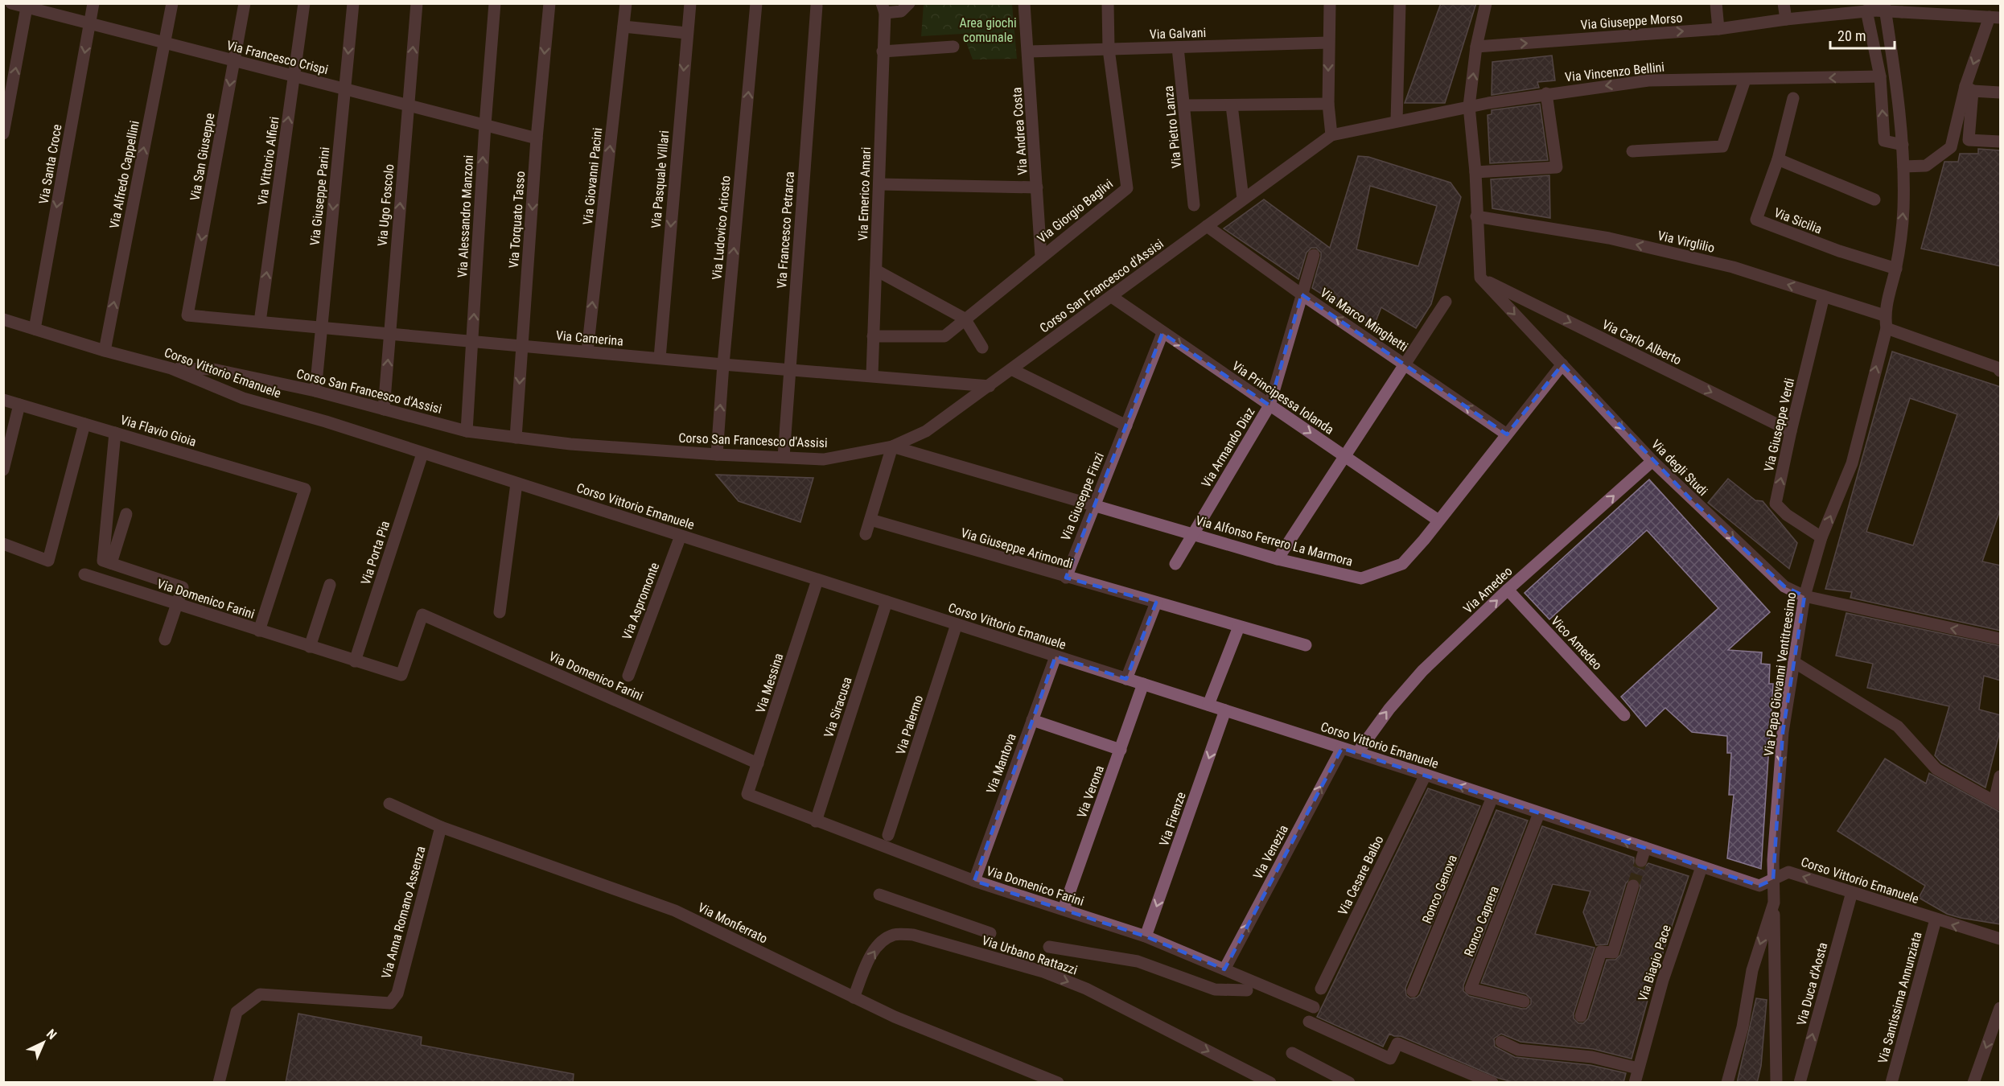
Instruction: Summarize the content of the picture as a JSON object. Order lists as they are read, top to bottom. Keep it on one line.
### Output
{"streets":{"street":["Via Giuseppe Morso","Via Galvani","Via Francesco Crispi","Via Vincenzo Bellini","Via Pietro Lanza","Via Andrea Costa","Via San Giuseppe","Via Vittorio Alfieri","Via Santa Croce","Via Alfredo Cappellini","Via Giovanni Pacini","Via Pasquale Villari","Via Emerico Amari","Via Giuseppe Parini","Via Ugo Foscolo","Via Giorgio Baglivi","Via Alessandro Manzoni","Via Torquato Tasso","Via Sicilia","Via Ludovico Ariosto","Via Francesco Petrarca","Via Virglilio","Corso San Francesco d'Assisi","Via Marco Minghetti","Via Camerina","Via Carlo Alberto","Corso Vittorio Emanuele","Via Principessa Iolanda","Via Giuseppe Verdi","Via Flavio Gioia","Via Armando Diaz","Via degli Studi","Via Giuseppe Finzi","Via Alfonso Ferrero La Marmora","Via Giuseppe Arimondi","Via Porta Pia","Via Amedeo","Via Domenico Farini","Via Aspromonte","Vico Amedeo","Via Papa Giovanni Ventitreesimo","Via Messina","Via Siracusa","Via Palermo","Via Mantova","Via Verona","Via Firenze","Via Venezia","Via Cesare Balbo","Ronco Genova","Via Anna Romano Assenza","Ronco Caprera","Via Monferrato","Via Urbano Rattazzi","Via Biagio Pace","Via Duca d'Aosta","Via Santissima Annunziata"]},"crossings":[["Via Giuseppe Morso","Via Papa Giovanni Ventitreesimo"],["Via Galvani","Via Pietro Lanza"],["Via Galvani","Via Andrea Costa"],["Via Galvani","Via Giorgio Baglivi"],["Via Francesco Crispi","Via San Giuseppe"],["Via Francesco Crispi","Via Vittorio Alfieri"],["Via Francesco Crispi","Via Santa Croce"],["Via Francesco Crispi","Via Alfredo Cappellini"],["Via Francesco Crispi","Via Giuseppe Parini"],["Via Francesco Crispi","Via Ugo Foscolo"],["Via Francesco Crispi","Via Alessandro Manzoni"],["Via Francesco Crispi","Via Torquato Tasso"],["Via Vincenzo Bellini","Corso San Francesco d'Assisi"],["Via Andrea Costa","Via Giorgio Baglivi"],["Via San Giuseppe","Via Camerina"],["Via Vittorio Alfieri","Via Camerina"],["Via Santa Croce","Corso Vittorio Emanuele"],["Via Alfredo Cappellini","Corso Vittorio Emanuele"],["Via Giovanni Pacini","Via Camerina"],["Via Pasquale Villari","Via Camerina"],["Via Emerico Amari","Via Giorgio Baglivi"],["Via Emerico Amari","Via Camerina"],["Via Giuseppe Parini","Corso San Francesco d'Assisi"],["Via Giuseppe Parini","Via Camerina"],["Via Ugo Foscolo","Corso San Francesco d'Assisi"],["Via Ugo Foscolo","Via Camerina"],["Via Alessandro Manzoni","Corso San Francesco d'Assisi"],["Via Alessandro Manzoni","Via Camerina"],["Via Torquato Tasso","Corso San Francesco d'Assisi"],["Via Torquato Tasso","Via Camerina"],["Via Sicilia","Via Papa Giovanni Ventitreesimo"],["Via Ludovico Ariosto","Corso San Francesco d'Assisi"],["Via Ludovico Ariosto","Via Camerina"],["Via Francesco Petrarca","Corso San Francesco d'Assisi"],["Via Francesco Petrarca","Via Camerina"],["Via Virglilio","Via Giuseppe Verdi"],["Via Virglilio","Via Papa Giovanni Ventitreesimo"],["Corso San Francesco d'Assisi","Via Marco Minghetti"],["Corso San Francesco d'Assisi","Via Camerina"],["Corso San Francesco d'Assisi","Corso Vittorio Emanuele"],["Corso San Francesco d'Assisi","Via Principessa Iolanda"],["Corso San Francesco d'Assisi","Via Alfonso Ferrero La Marmora"],["Via Marco Minghetti","Via Armando Diaz"],["Via Marco Minghetti","Via Alfonso Ferrero La Marmora"],["Via Carlo Alberto","Via Giuseppe Verdi"],["Via Carlo Alberto","Via degli Studi"],["Corso Vittorio Emanuele","Via Porta Pia"],["Corso Vittorio Emanuele","Via Amedeo"],["Corso Vittorio Emanuele","Via Aspromonte"],["Corso Vittorio Emanuele","Via Papa Giovanni Ventitreesimo"],["Corso Vittorio Emanuele","Via Messina"],["Corso Vittorio Emanuele","Via Siracusa"],["Corso Vittorio Emanuele","Via Palermo"],["Corso Vittorio Emanuele","Via Mantova"],["Corso Vittorio Emanuele","Via Verona"],["Corso Vittorio Emanuele","Via Firenze"],["Corso Vittorio Emanuele","Via Venezia"],["Corso Vittorio Emanuele","Via Cesare Balbo"],["Corso Vittorio Emanuele","Ronco Genova"],["Corso Vittorio Emanuele","Ronco Caprera"],["Corso Vittorio Emanuele","Via Biagio Pace"],["Corso Vittorio Emanuele","Via Duca d'Aosta"],["Corso Vittorio Emanuele","Via Santissima Annunziata"],["Via Principessa Iolanda","Via Armando Diaz"],["Via Principessa Iolanda","Via Giuseppe Finzi"],["Via Principessa Iolanda","Via Alfonso Ferrero La Marmora"],["Via Giuseppe Verdi","Via Papa Giovanni Ventitreesimo"],["Via Flavio Gioia","Via Domenico Farini"],["Via Armando Diaz","Via Alfonso Ferrero La Marmora"],["Via degli Studi","Via Alfonso Ferrero La Marmora"],["Via degli Studi","Via Amedeo"],["Via degli Studi","Via Papa Giovanni Ventitreesimo"],["Via Giuseppe Finzi","Via Alfonso Ferrero La Marmora"],["Via Giuseppe Finzi","Via Giuseppe Arimondi"],["Via Porta Pia","Via Domenico Farini"],["Via Amedeo","Vico Amedeo"],["Via Domenico Farini","Via Messina"],["Via Domenico Farini","Via Siracusa"],["Via Domenico Farini","Via Mantova"],["Via Domenico Farini","Via Verona"],["Via Domenico Farini","Via Firenze"],["Via Domenico Farini","Via Venezia"],["Via Anna Romano Assenza","Via Monferrato"],["Via Monferrato","Via Urbano Rattazzi"]],"one_way":["Via Giuseppe Morso","Via Vincenzo Bellini","Via San Giuseppe","Via Vittorio Alfieri","Via Alfredo Cappellini","Via Giovanni Pacini","Via Pasquale Villari","Via Giuseppe Parini","Via Ugo Foscolo","Via Alessandro Manzoni","Via Torquato Tasso","Via Ludovico Ariosto","Via Virglilio","Via Marco Minghetti","Via Carlo Alberto","Via Principessa Iolanda","Via Giuseppe Verdi","Via Amedeo","Via Firenze","Via Venezia","Via Duca d'Aosta"],"parks":["Area giochi comunale"],"scale_bar":"20 m","north":"top right"}
